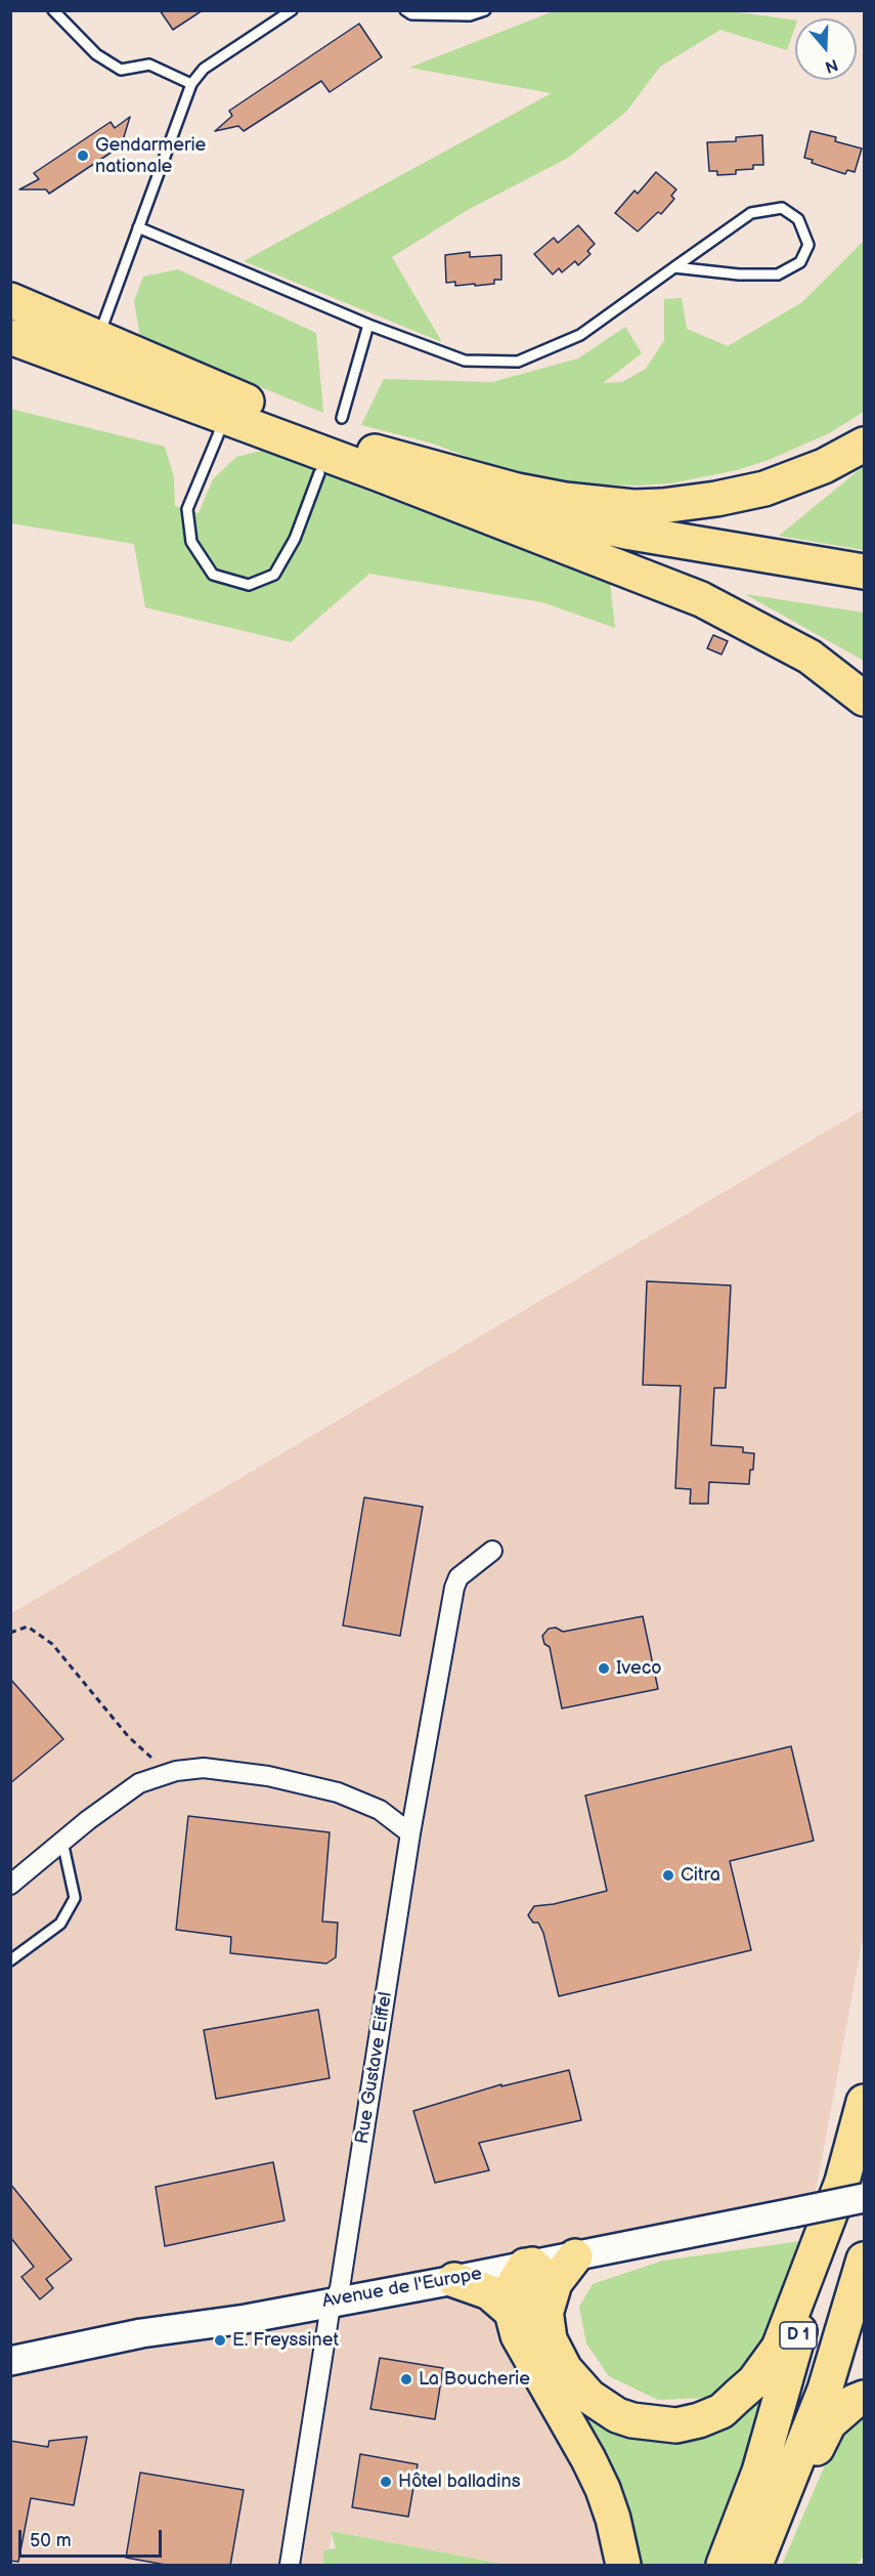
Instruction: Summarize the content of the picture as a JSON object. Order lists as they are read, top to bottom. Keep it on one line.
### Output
{"streets":{"highway":["D 1"],"street":["Rue Gustave Eiffel","Avenue de l'Europe"]},"crossings":[["Rue Gustave Eiffel","Avenue de l'Europe"],["Avenue de l'Europe","D 1"]],"places":["Gendarmerie nationale","Iveco","Citra","E. Freyssinet","La Boucherie","Hôtel balladins"],"scale_bar":"50 m","north":"bottom"}
